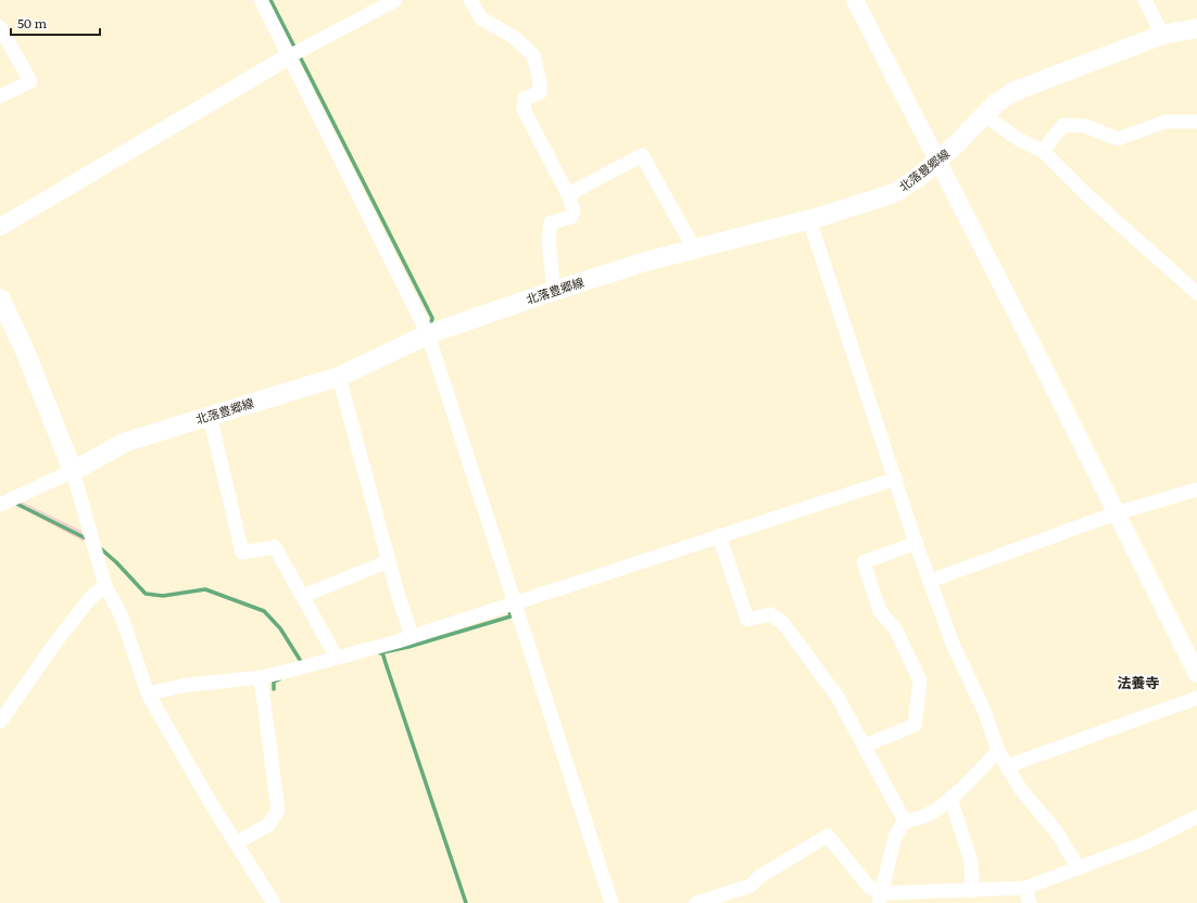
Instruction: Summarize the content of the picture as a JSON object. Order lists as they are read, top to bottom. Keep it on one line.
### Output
{"streets":{"main road":["北落豊郷線"]},"districts":["法養寺"],"scale_bar":"50 m"}
